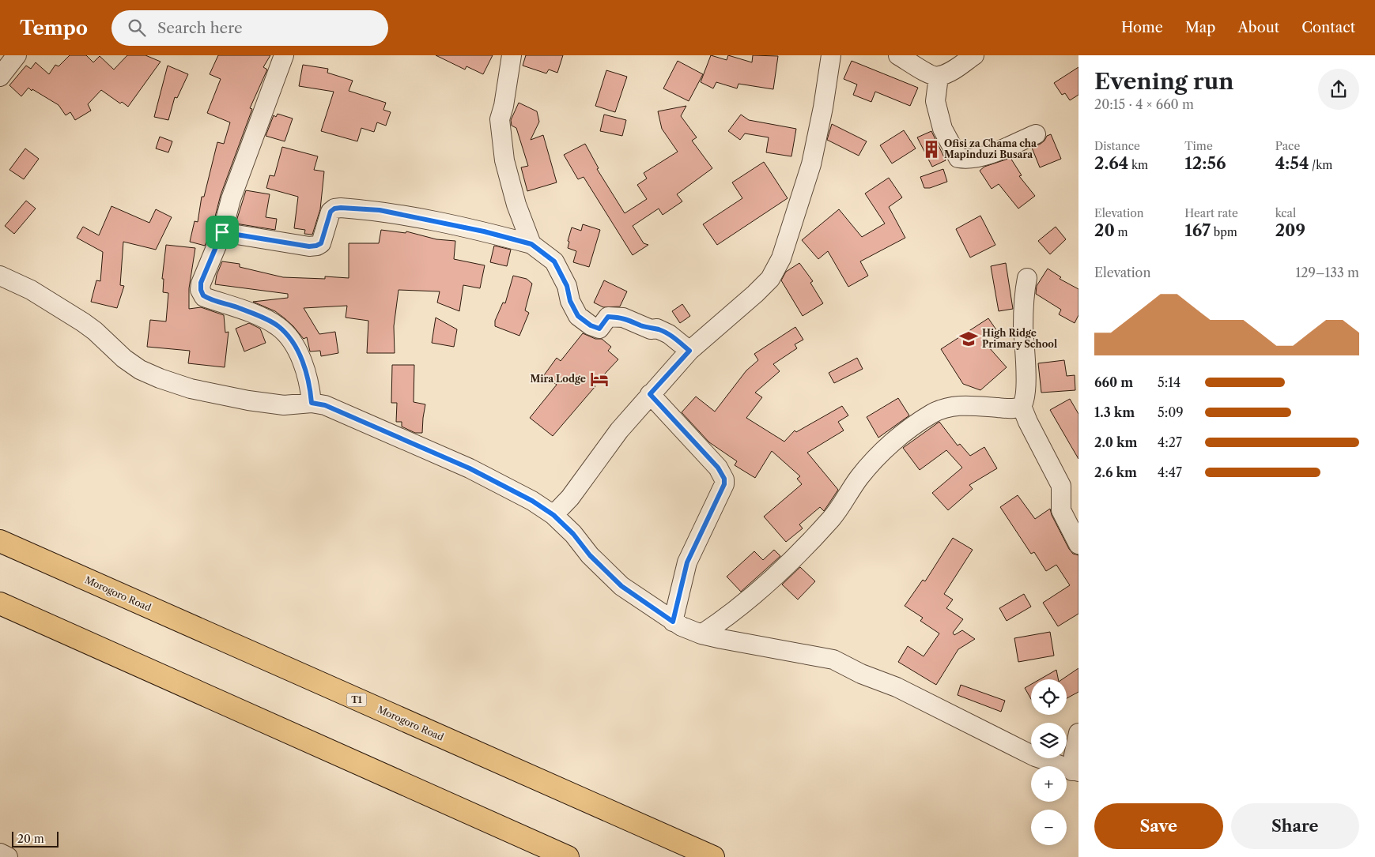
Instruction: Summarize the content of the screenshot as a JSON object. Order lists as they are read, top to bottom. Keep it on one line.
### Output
{"streets":{"highway":["Morogoro Road","T1"]},"places":{"building":["Ofisi za Chama cha Mapinduzi Busara"],"school or university":["High Ridge Primary School"],"hotel":["Mira Lodge"]},"scale_bar":"20 m","page":{"header":"Tempo","search":"Search here","nav":["Home","Map","About","Contact"],"heading":["Evening run","20:15 · 4 × 660 m"],"stats":[["Distance","2.64 km"],["Time","12:56"],["Pace","4:54 /km"],["Elevation","20 m"],["Heart rate","167 bpm"],["kcal","209"]],"chart":["Elevation","129–133 m"],"list":[{"name":"660 m","note":"5:14"},{"name":"1.3 km","note":"5:09"},{"name":"2.0 km","note":"4:27"},{"name":"2.6 km","note":"4:47"}],"map_buttons":["+","−"],"buttons":["Save","Share"],"scale":"20 m"}}
